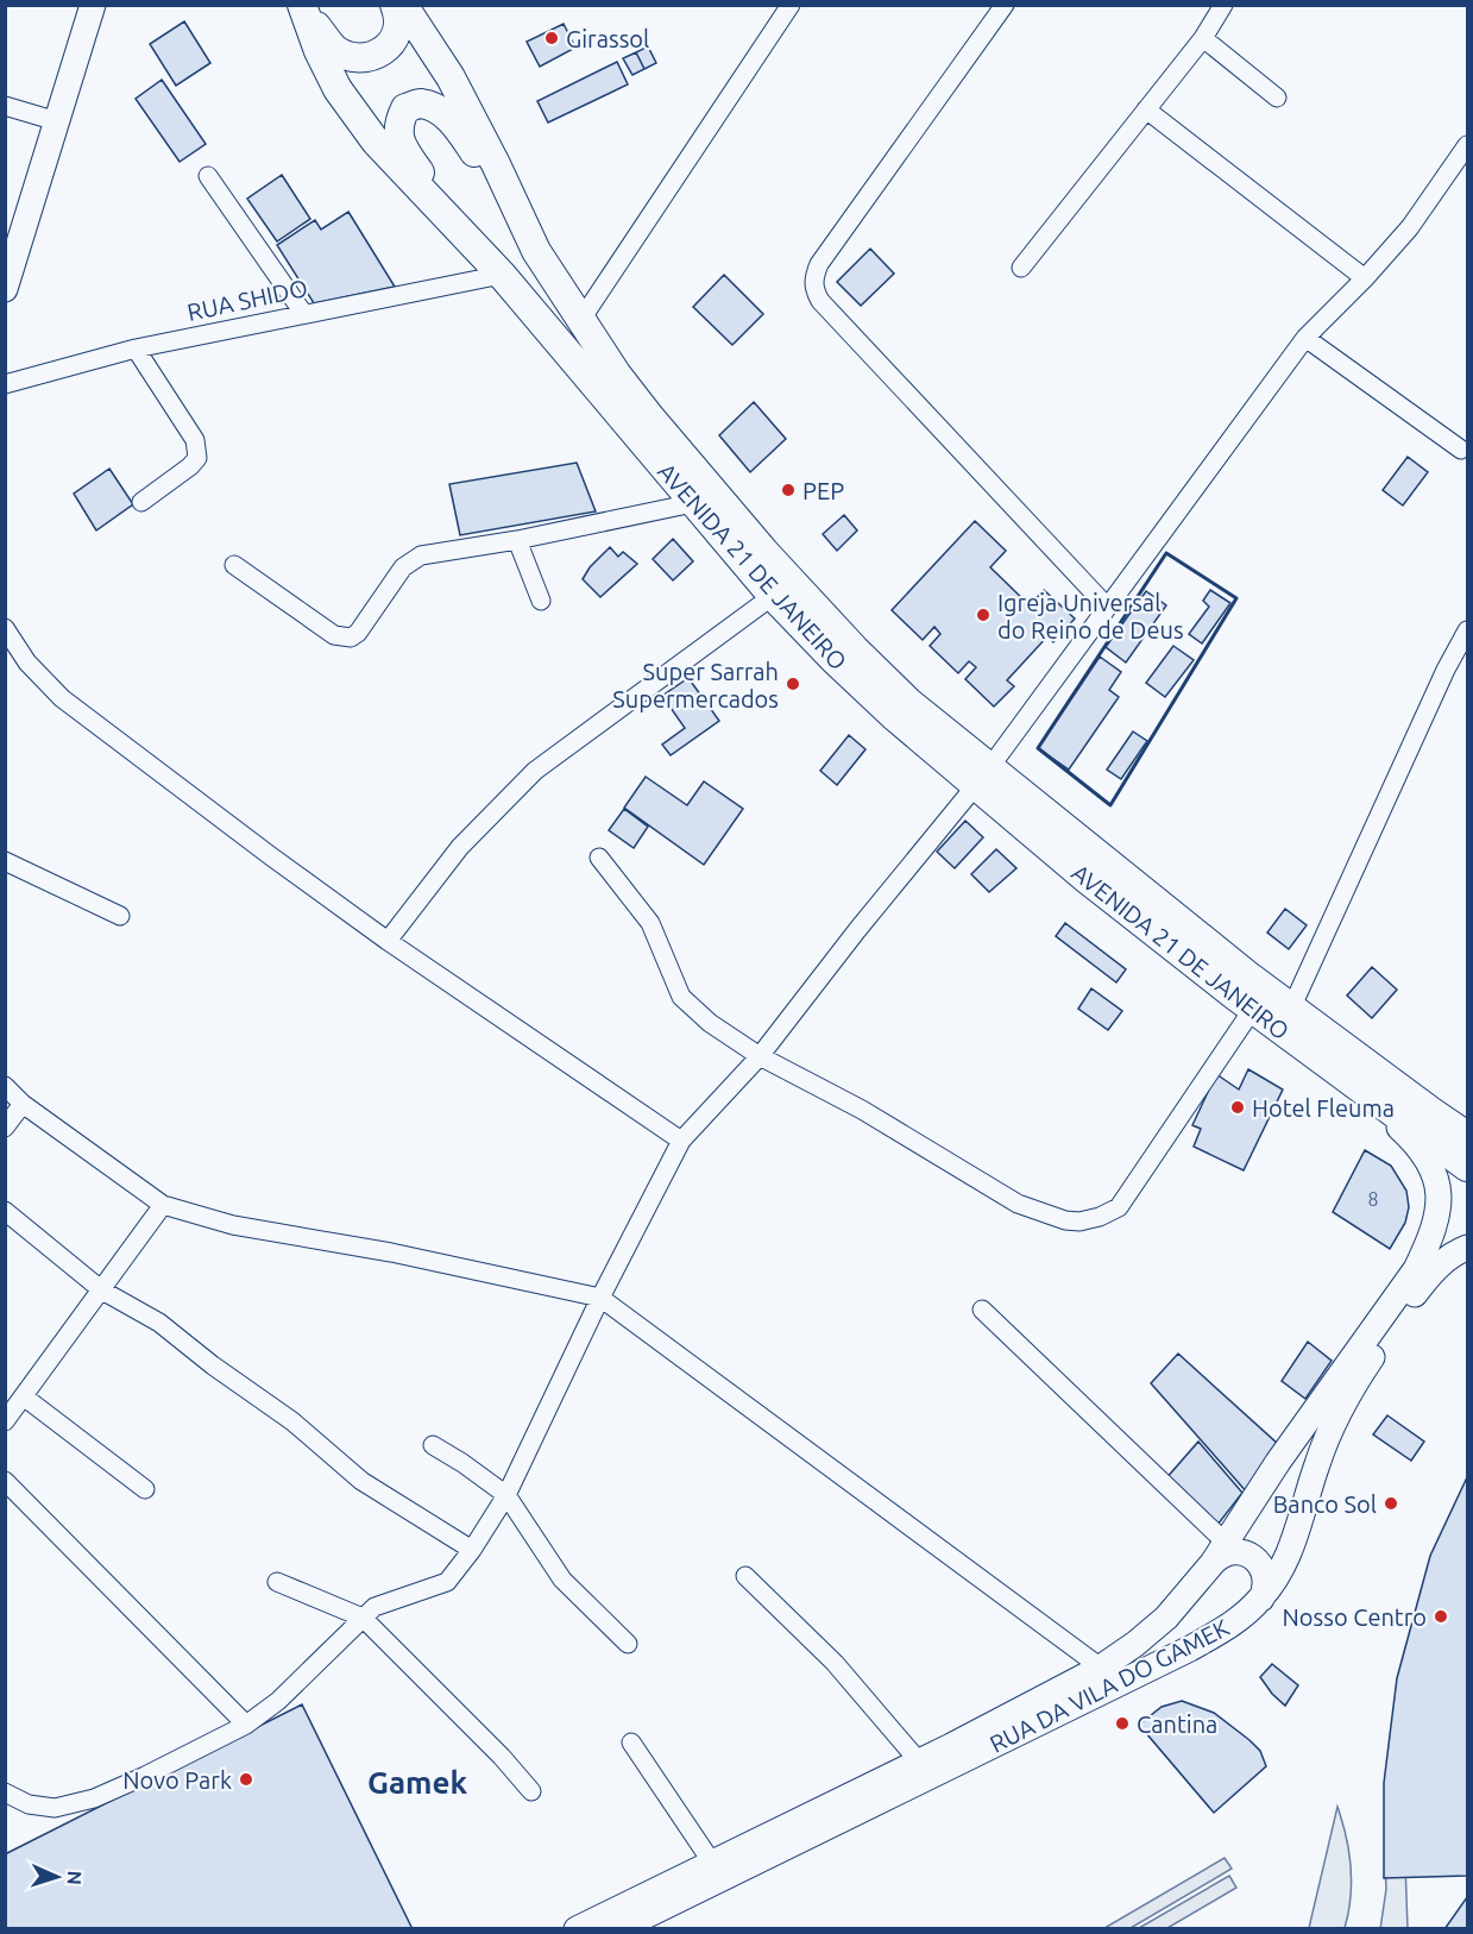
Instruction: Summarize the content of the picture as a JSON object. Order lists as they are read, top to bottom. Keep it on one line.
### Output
{"streets":{"main road":["AVENIDA 21 DE JANEIRO","RUA DA VILA DO GAMEK"],"street":["RUA SHIDO"]},"crossings":[["RUA SHIDO","AVENIDA 21 DE JANEIRO"],["AVENIDA 21 DE JANEIRO","RUA DA VILA DO GAMEK"]],"districts":["Gamek"],"places":["Girassol","PEP","Igreja Universal do Reino de Deus","Super Sarrah Supermercados","Hotel Fleuma","Banco Sol","Nosso Centro","Cantina","Novo Park"],"house_numbers":["8"],"north":"right"}
